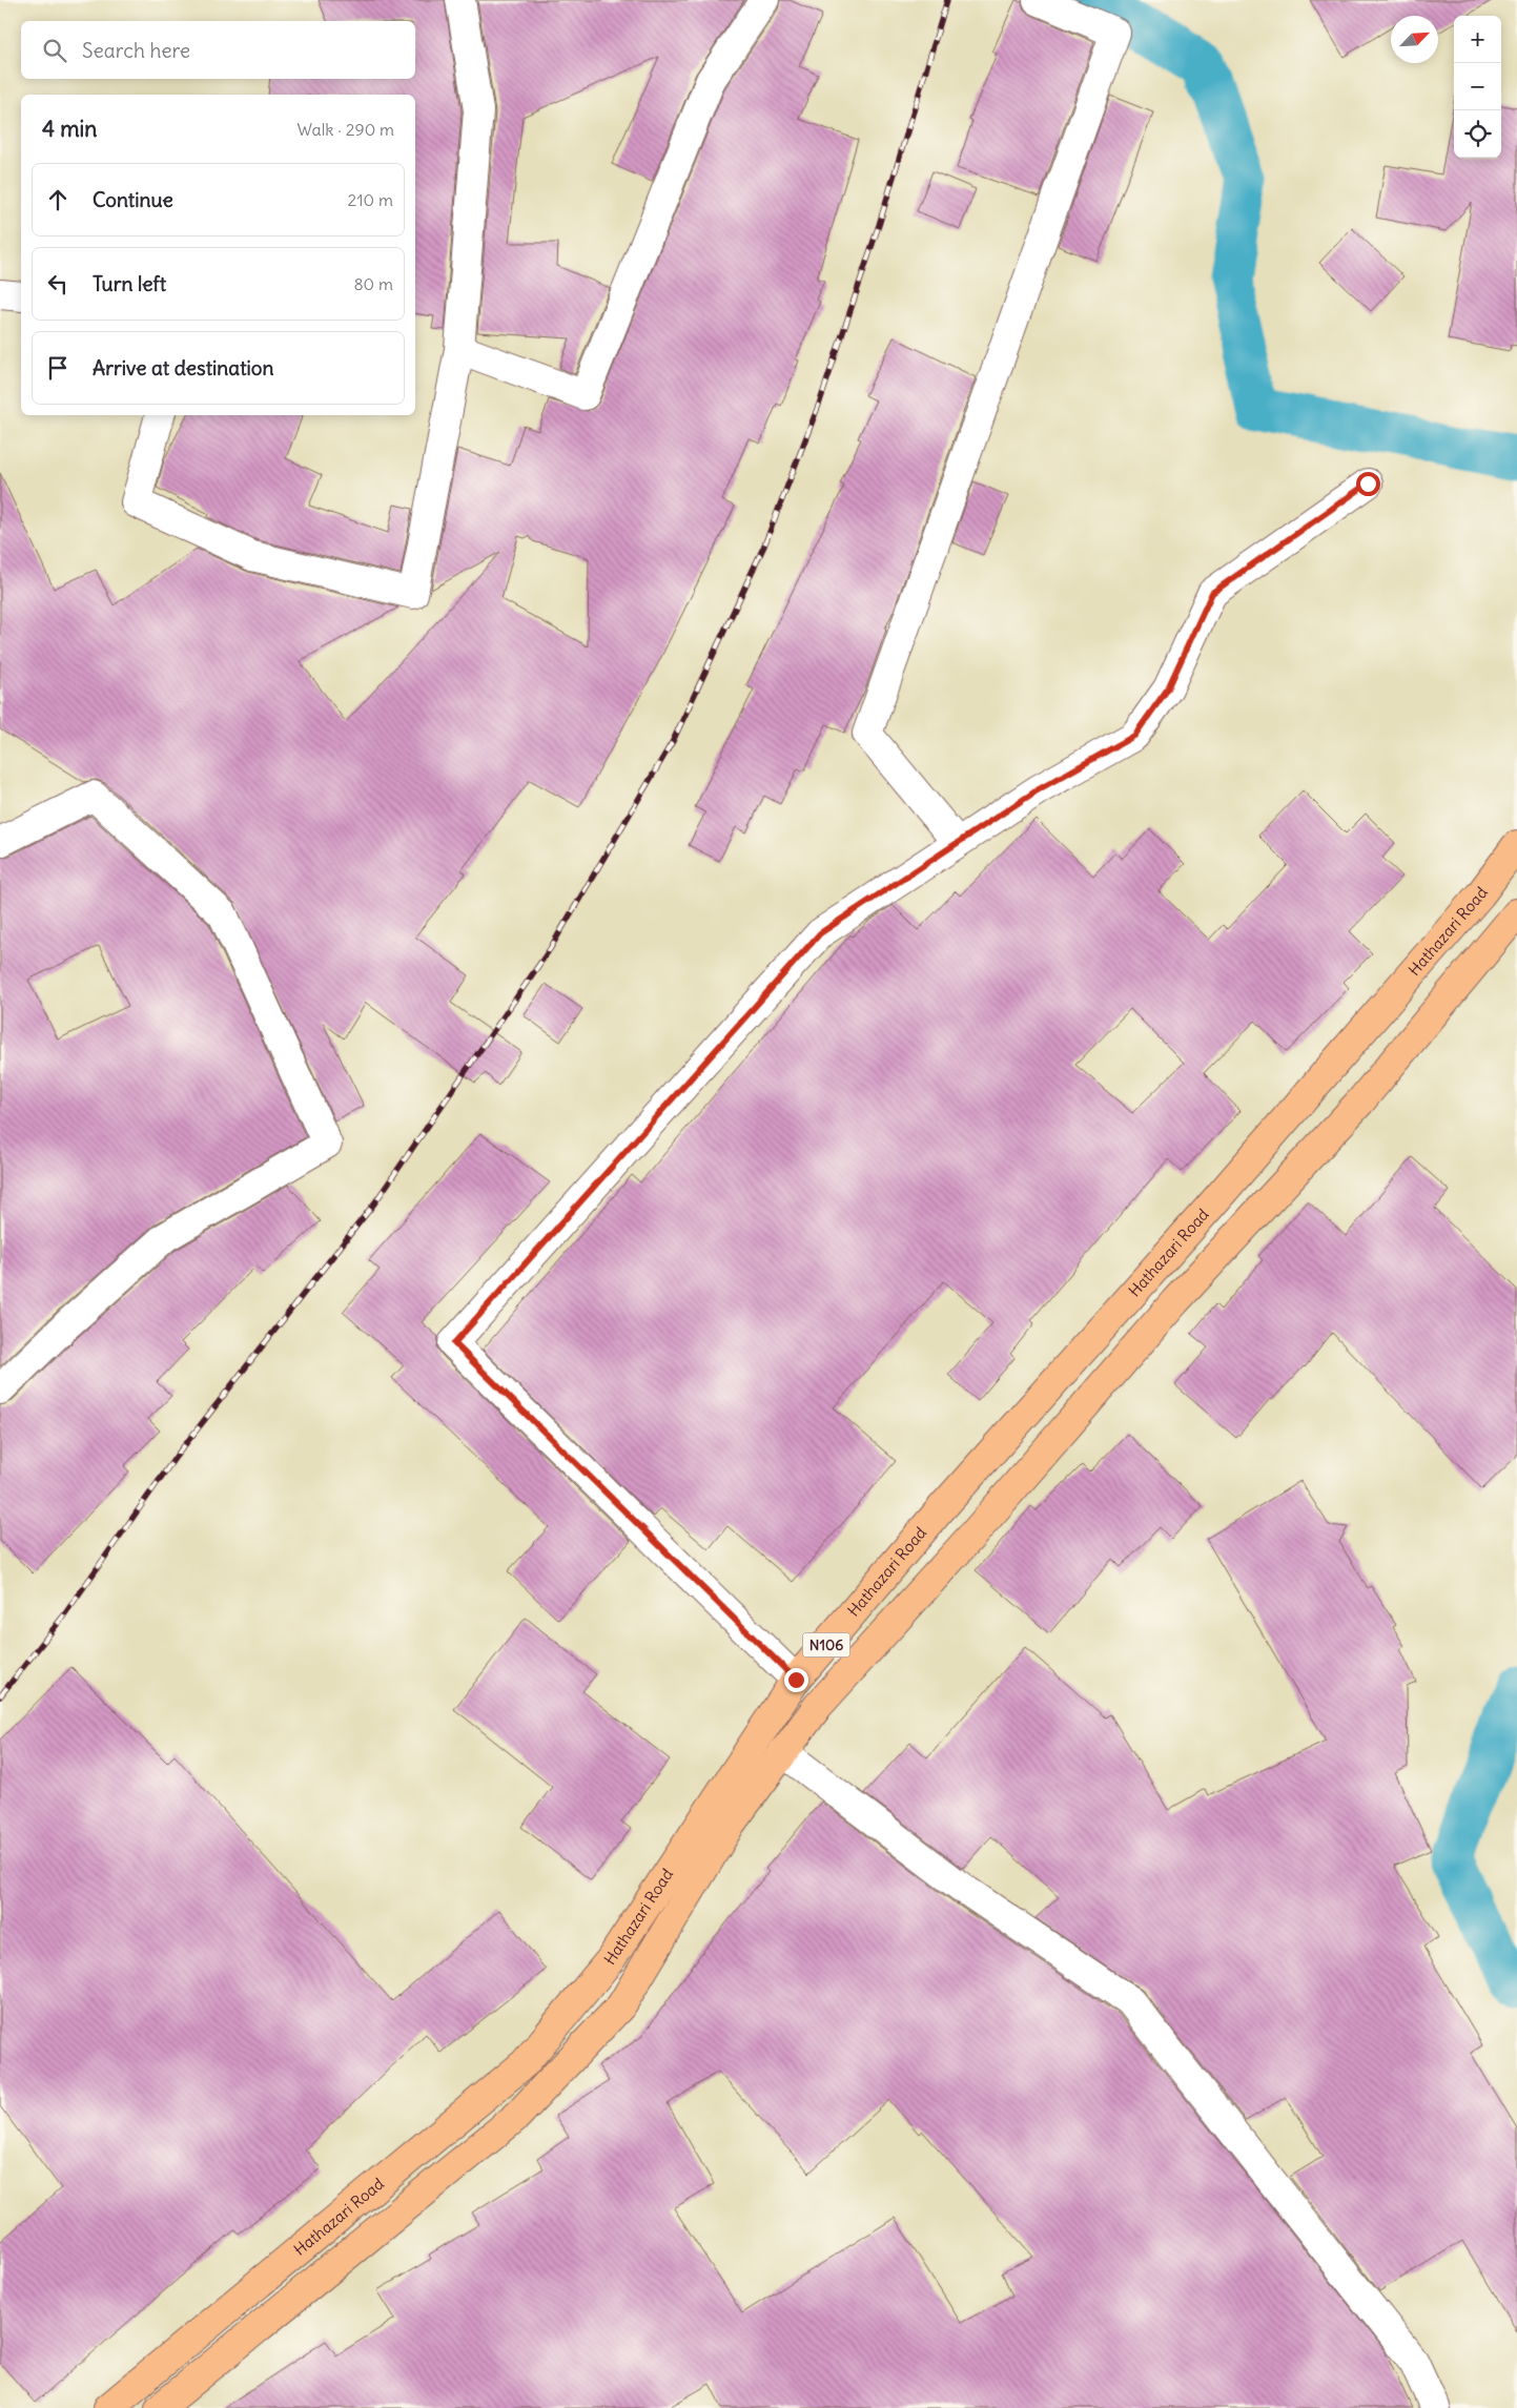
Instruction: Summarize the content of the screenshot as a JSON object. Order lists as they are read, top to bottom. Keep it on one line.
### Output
{"streets":{"highway":["Hathazari Road","N106"]},"north":"top right","page":{"map_buttons":["+","−"],"search":"Search here","heading":["4 min","Walk · 290 m"],"list":[["Continue","210 m"],["Turn left","80 m"],"Arrive at destination"]}}
